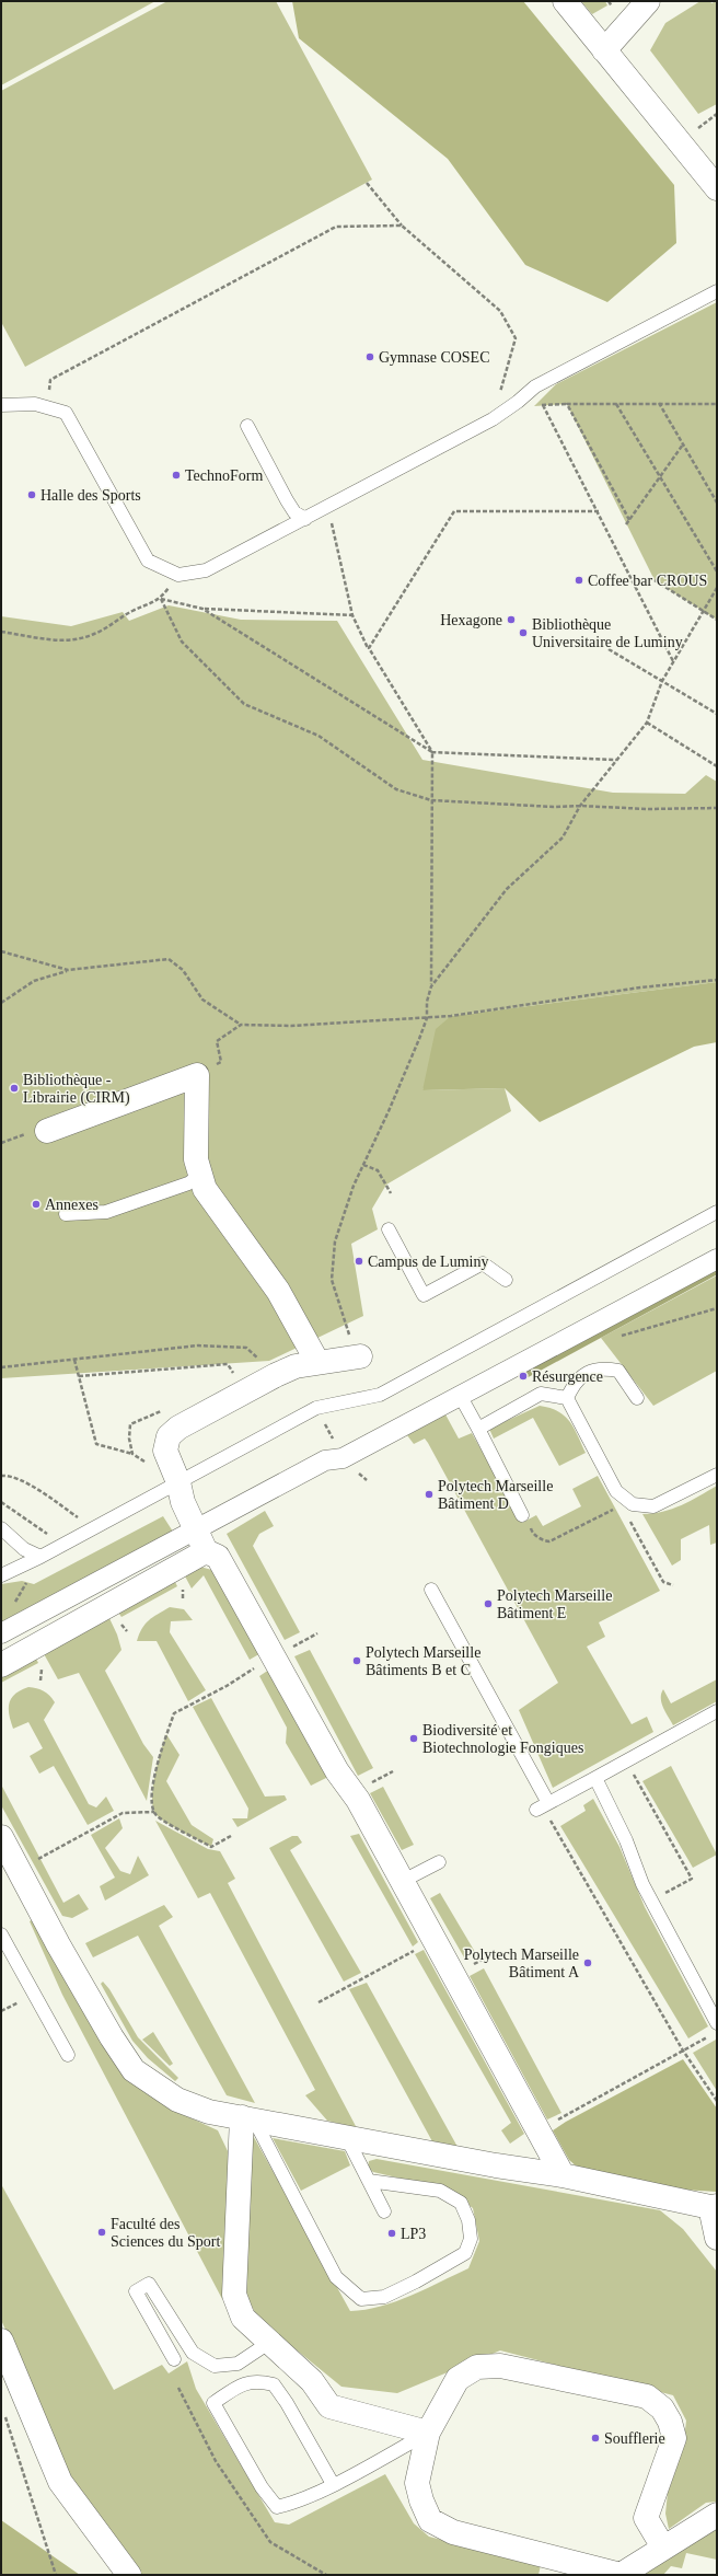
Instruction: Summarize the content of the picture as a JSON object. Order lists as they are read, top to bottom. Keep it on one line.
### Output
{"places":["Gymnase COSEC","TechnoForm","Halle des Sports","Coffee bar CROUS","Hexagone","Bibliothèque Universitaire de Luminy","Bibliothèque - Librairie (CIRM)","Annexes","Campus de Luminy","Résurgence","Polytech Marseille Bâtiment D","Polytech Marseille Bâtiment E","Polytech Marseille Bâtiments B et C","Biodiversité et Biotechnologie Fongiques","Polytech Marseille Bâtiment A","Faculté des Sciences du Sport","LP3","Soufflerie"]}
